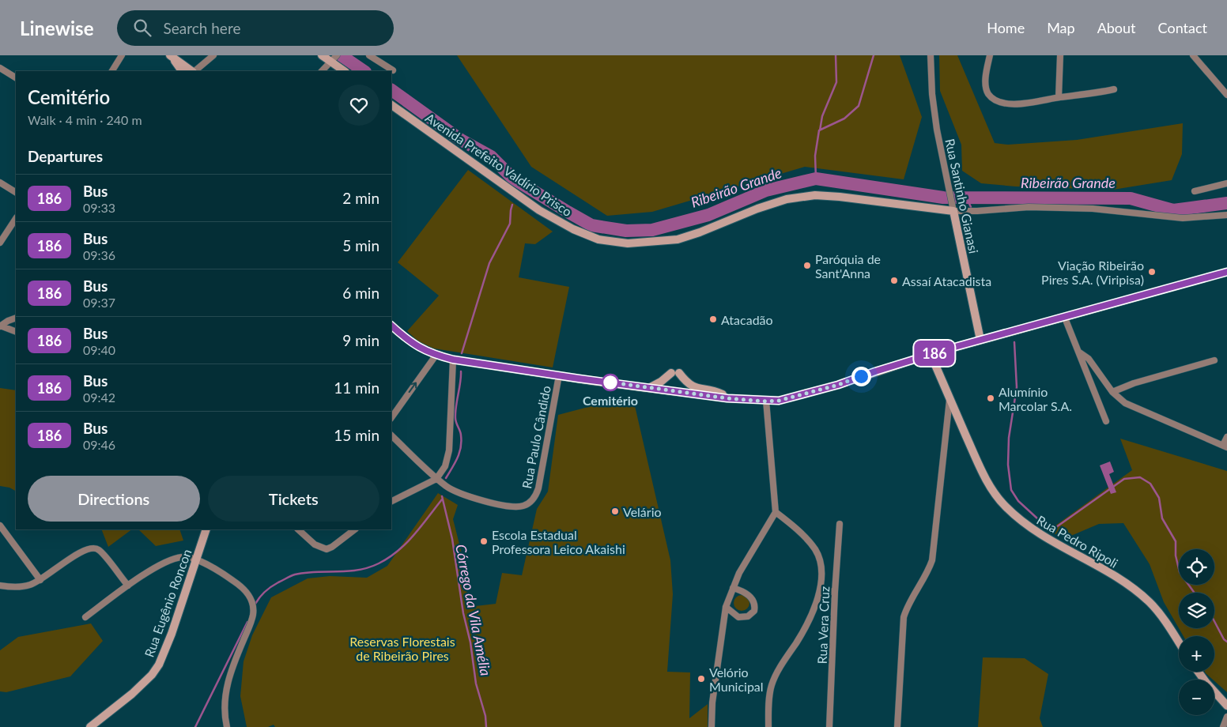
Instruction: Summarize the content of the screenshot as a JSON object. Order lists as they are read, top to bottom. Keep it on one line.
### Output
{"streets":{"street":["Avenida Prefeito Valdírio Prisco","Rua Santinho Gianasi","Rua Paulo Cândido","Rua Pedro Ripoli","Rua Eugênio Roncon","Rua Vera Cruz"]},"crossings":[["Avenida Prefeito Valdírio Prisco","Rua Santinho Gianasi"]],"water":["Ribeirão Grande","Córrego da Vila Amélia"],"parks":["Reservas Florestais de Ribeirão Pires"],"places":["Paróquia de Sant'Anna","Viação Ribeirão Pires S.A. (Viripisa)","Assaí Atacadista","Atacadão","Cemitério","Alumínio Marcolar S.A.","Velário","Escola Estadual Professora Leico Akaishi","Velório Municipal"],"lines":["bus line 186"],"page":{"header":"Linewise","search":"Search here","nav":["Home","Map","About","Contact"],"on_map":"186","heading":[["Cemitério","Walk · 4 min · 240 m"],"Departures"],"list":[{"mark":"186","name":"Bus","note":"09:33","value":"2 min"},{"mark":"186","name":"Bus","note":"09:36","value":"5 min"},{"mark":"186","name":"Bus","note":"09:37","value":"6 min"},{"mark":"186","name":"Bus","note":"09:40","value":"9 min"},{"mark":"186","name":"Bus","note":"09:42","value":"11 min"},{"mark":"186","name":"Bus","note":"09:46","value":"15 min"}],"buttons":["Directions","Tickets"],"map_buttons":["+","−"]}}
